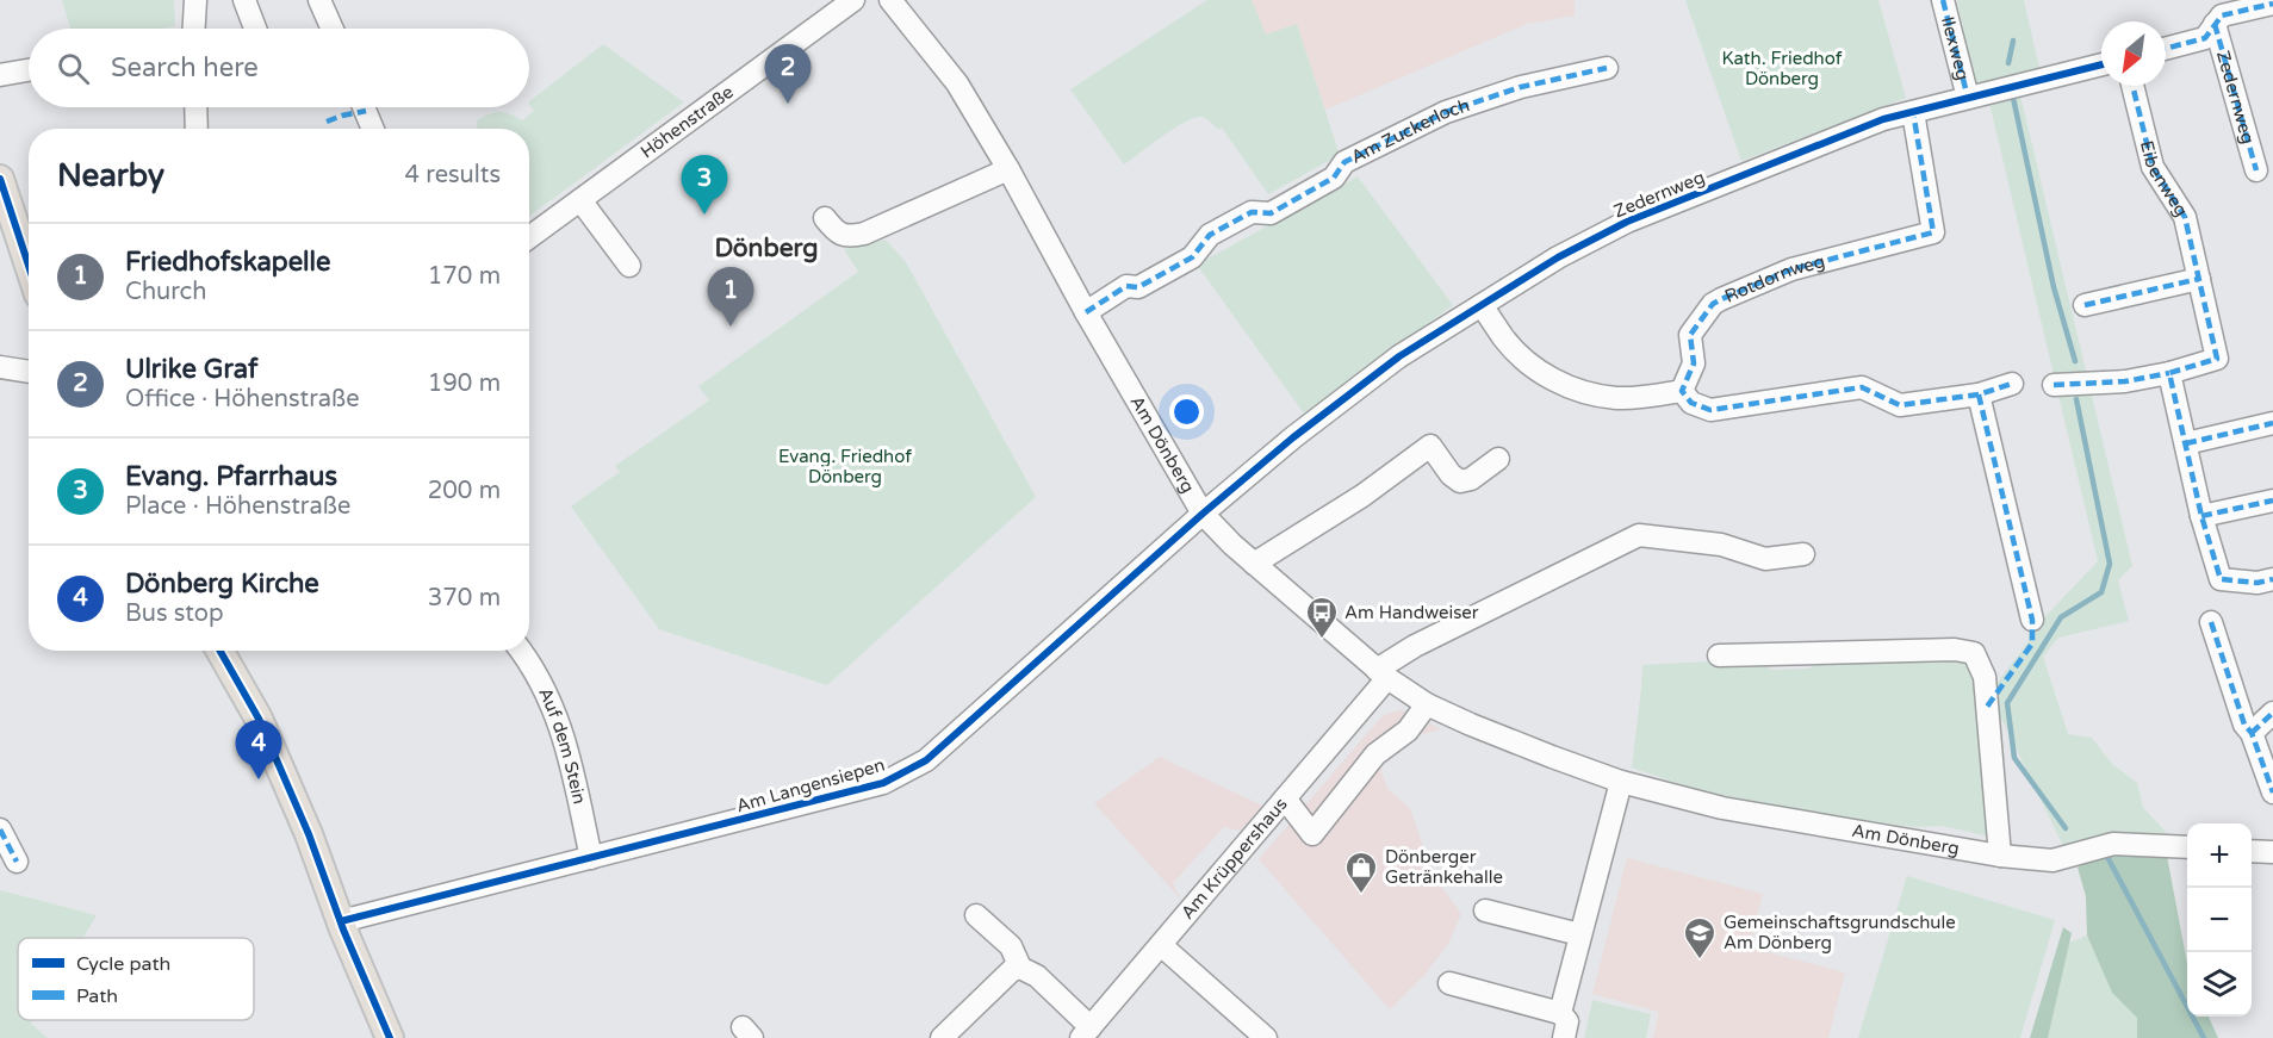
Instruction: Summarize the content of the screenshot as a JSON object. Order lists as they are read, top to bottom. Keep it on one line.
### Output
{"streets":{"street":["Ilexweg","Zedernweg","Höhenstraße","Am Zuckerloch","Eibenweg","Rotdornweg","Am Dönberg","Auf dem Stein","Am Langensiepen","Am Krüppershaus"]},"crossings":[["Ilexweg","Zedernweg"],["Zedernweg","Rotdornweg"],["Zedernweg","Am Dönberg"],["Zedernweg","Am Langensiepen"],["Am Zuckerloch","Am Dönberg"],["Am Dönberg","Am Langensiepen"],["Am Dönberg","Am Krüppershaus"],["Auf dem Stein","Am Langensiepen"]],"districts":["Dönberg"],"parks":["Kath. Friedhof Dönberg","Evang. Friedhof Dönberg"],"places":{"bus stop":["Am Handweiser"],"shop":["Dönberger Getränkehalle"],"school or university":["Gemeinschaftsgrundschule Am Dönberg"]},"legend":["Cycle path","Path"],"north":"bottom left","page":{"search":"Search here","pins":["2","3","1","4"],"heading":["Nearby","4 results"],"list":[{"mark":"1","name":"Friedhofskapelle","note":"Church","value":"170 m"},{"mark":"2","name":"Ulrike Graf","note":"Office · Höhenstraße","value":"190 m"},{"mark":"3","name":"Evang. Pfarrhaus","note":"Place · Höhenstraße","value":"200 m"},{"mark":"4","name":"Dönberg Kirche","note":"Bus stop","value":"370 m"}],"map_buttons":["+","−"]}}
